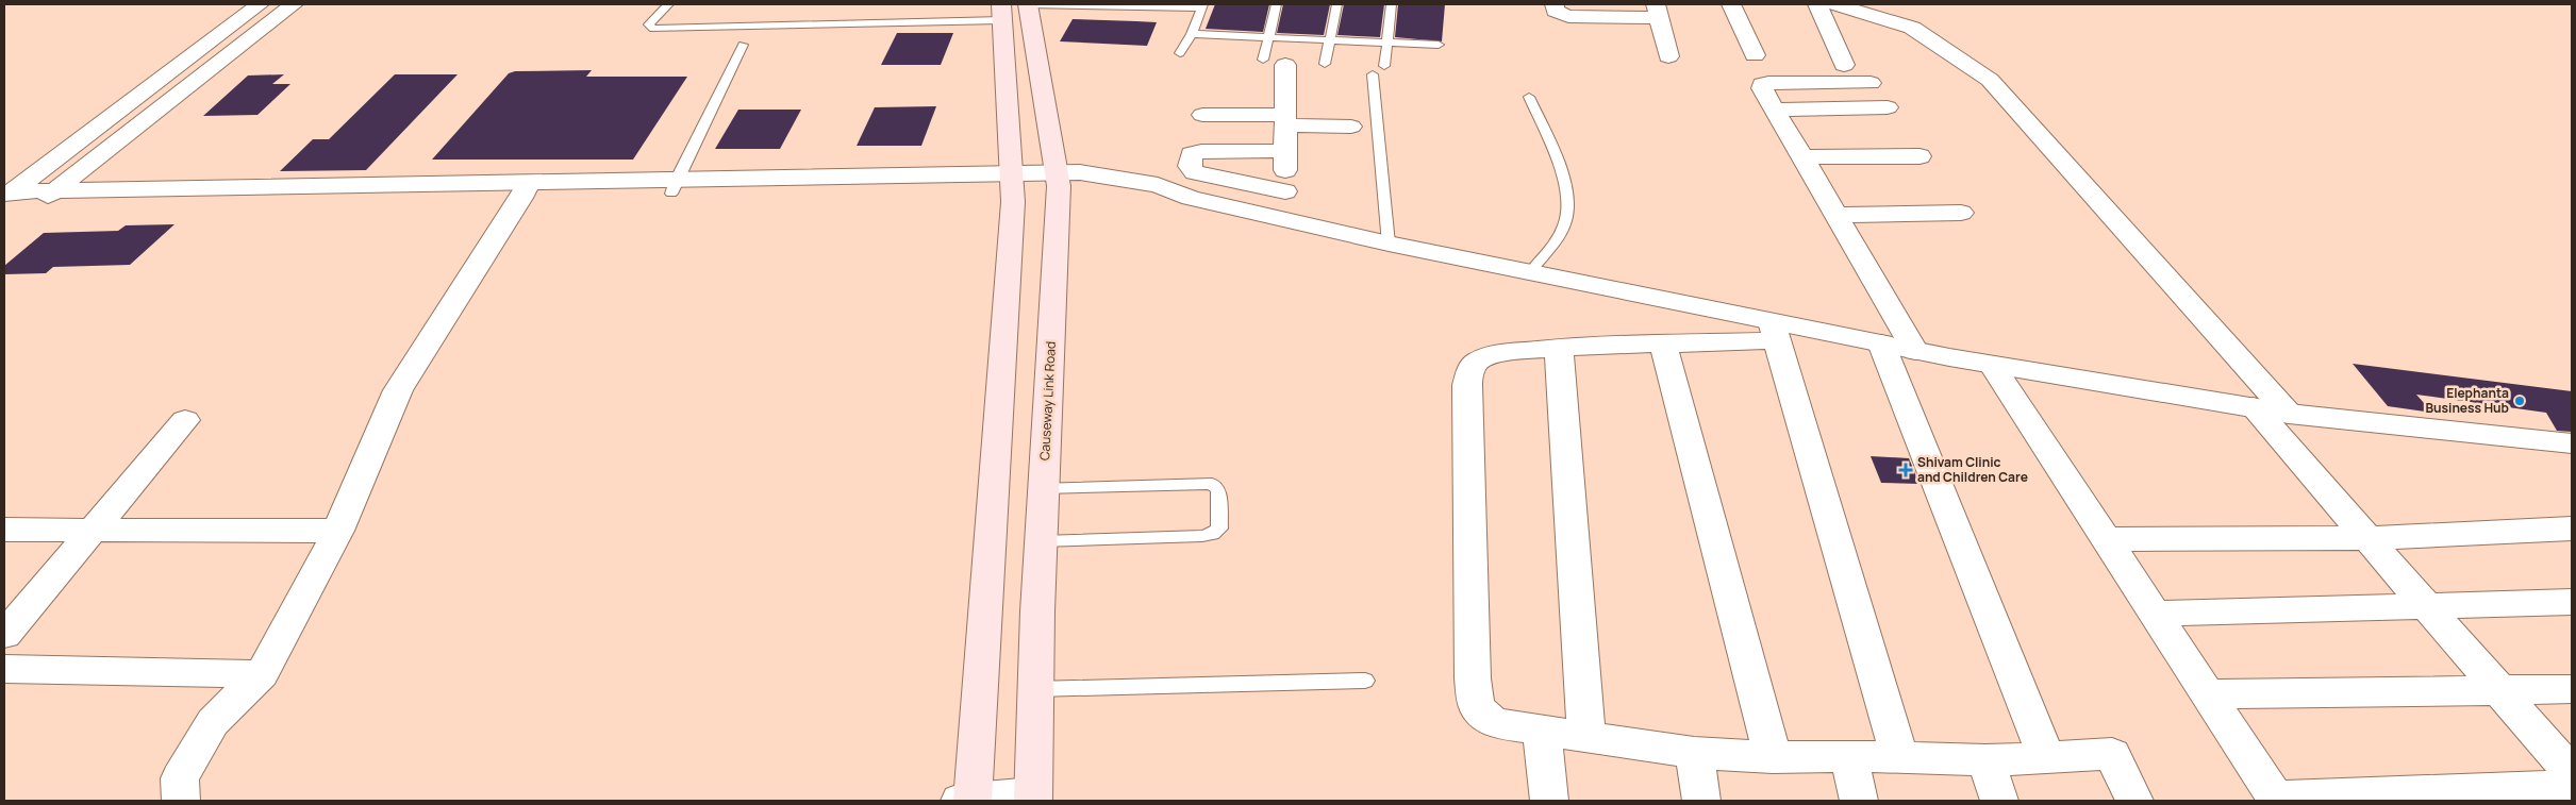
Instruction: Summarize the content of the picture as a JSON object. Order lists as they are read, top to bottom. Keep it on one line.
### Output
{"streets":{"main road":["Causeway Link Road"]},"places":{"other":["Elephanta Business Hub"],"health":["Shivam Clinic and Children Care"]}}
